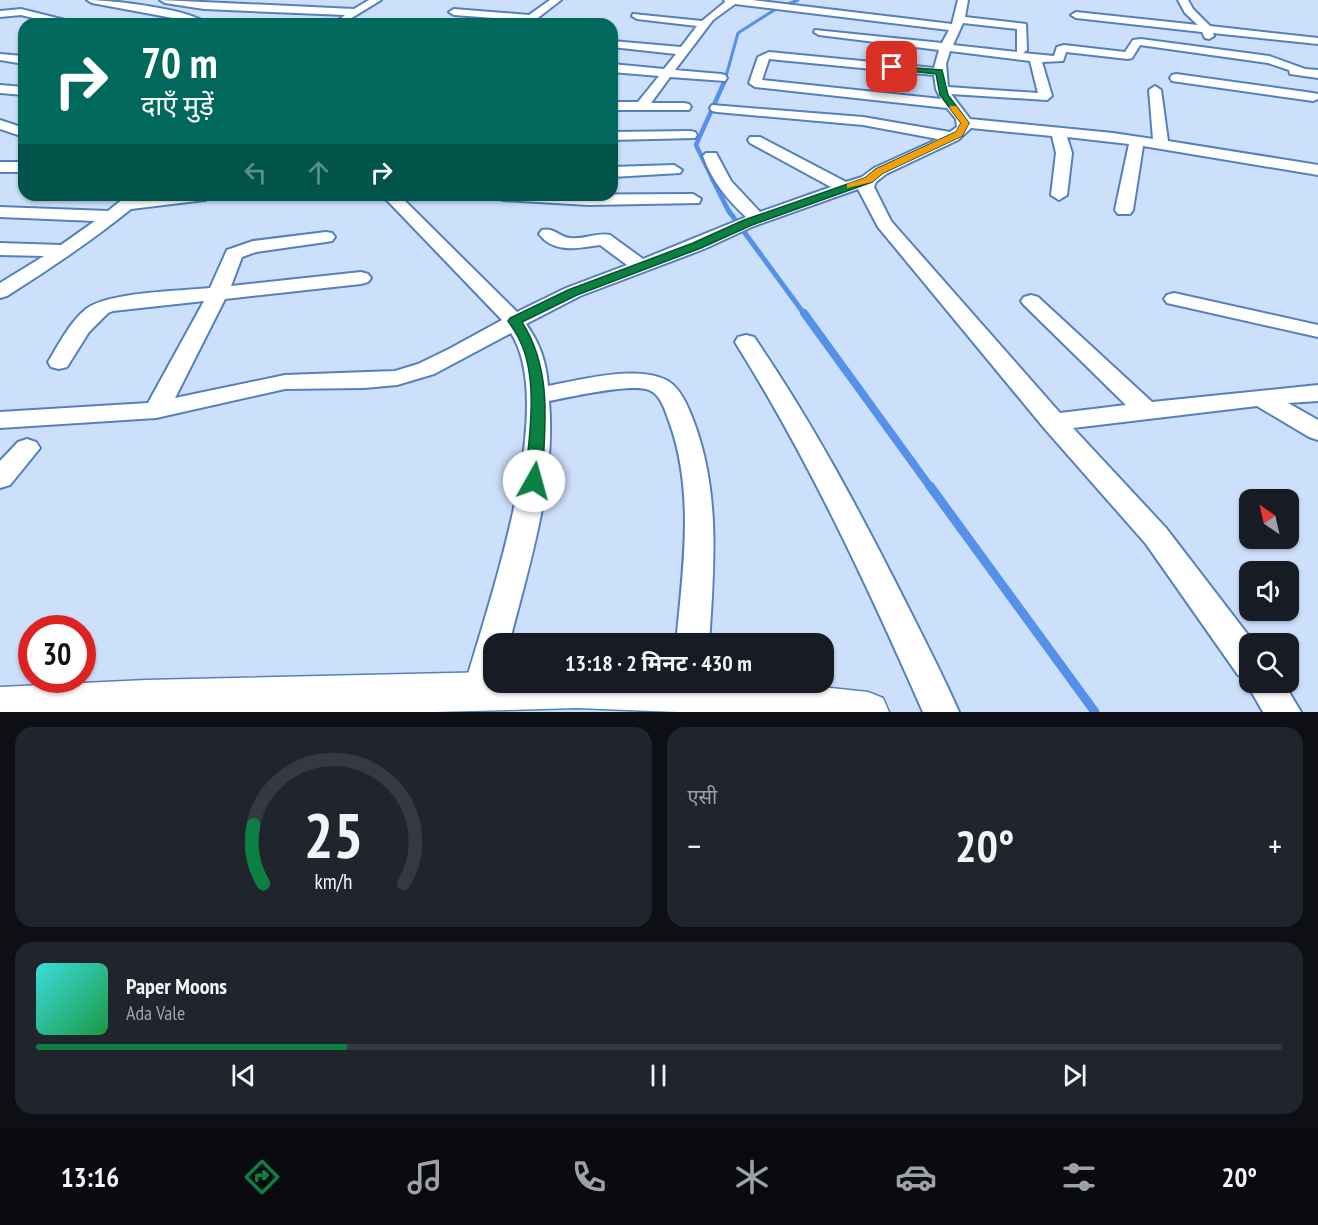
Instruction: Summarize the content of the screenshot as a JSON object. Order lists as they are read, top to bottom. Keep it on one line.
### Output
{"north":"top left","page":{"turn":["70 m","दाएँ मुड़ें"],"limit":"30","trip":"13:18 · 2 मिनट · 430 m","tile":"एसी","heat":["−","20°","+"],"song":["Paper Moons","Ada Vale"],"tabs":["13:16","20°"],"gauge":["25","km/h"]}}
